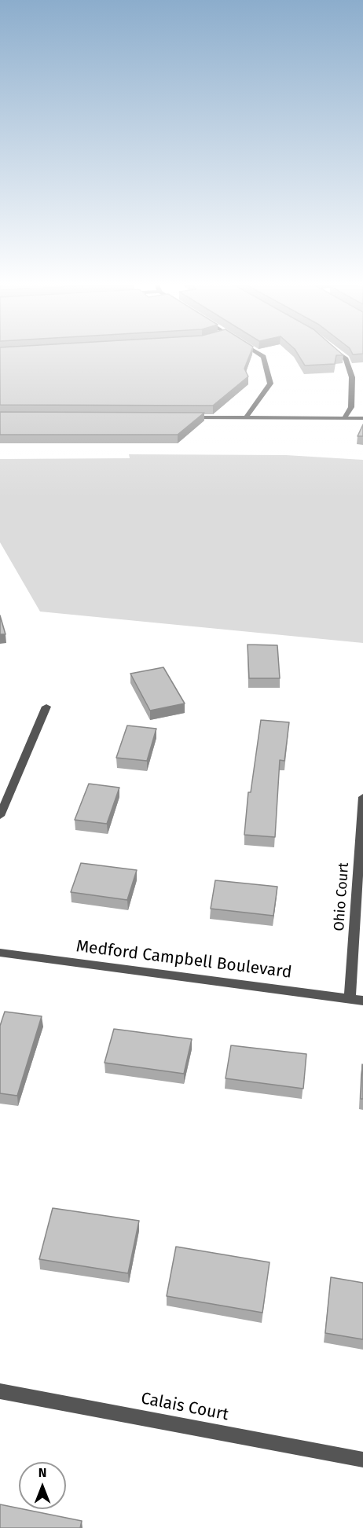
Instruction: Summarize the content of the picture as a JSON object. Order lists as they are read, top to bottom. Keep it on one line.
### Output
{"streets":{"street":["Ohio Court","Medford Campbell Boulevard","Calais Court"]},"crossings":[["Ohio Court","Medford Campbell Boulevard"]],"north":"top"}
